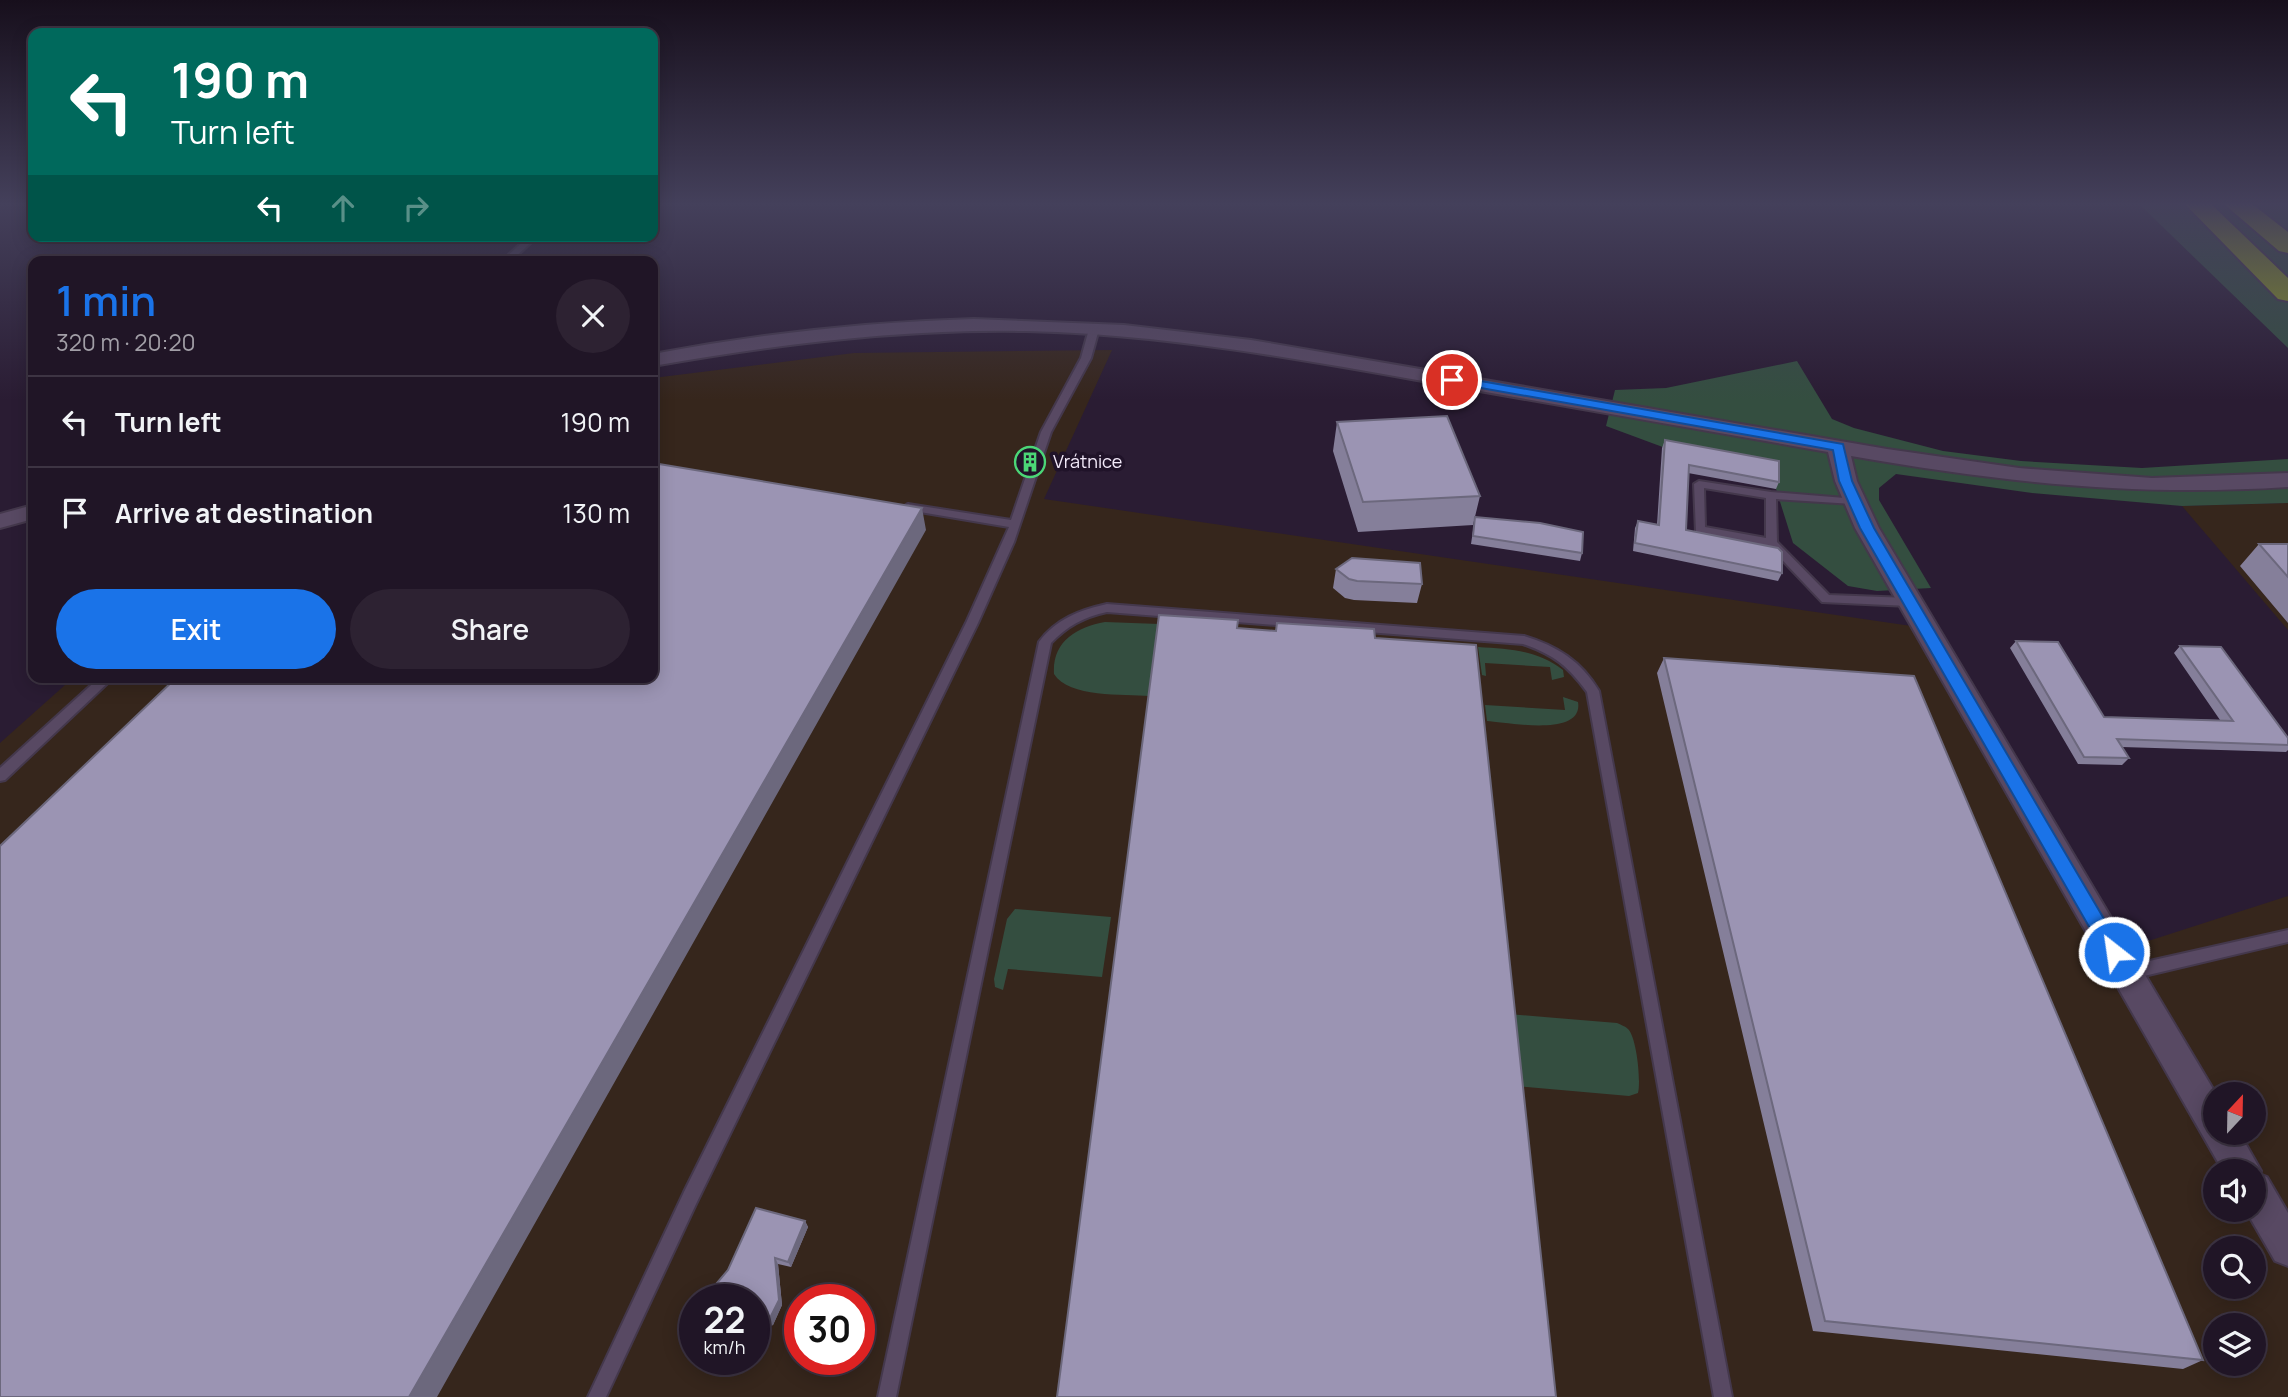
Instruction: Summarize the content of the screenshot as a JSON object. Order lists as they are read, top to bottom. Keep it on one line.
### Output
{"places":{"building":["Vrátnice"]},"north":"top","page":{"turn":["190 m","Turn left"],"heading":["1 min","320 m · 20:20"],"list":[{"name":"Turn left","value":"190 m"},{"name":"Arrive at destination","value":"130 m"}],"buttons":["Exit","Share"],"speed":"22 km/h","limit":"30"}}
